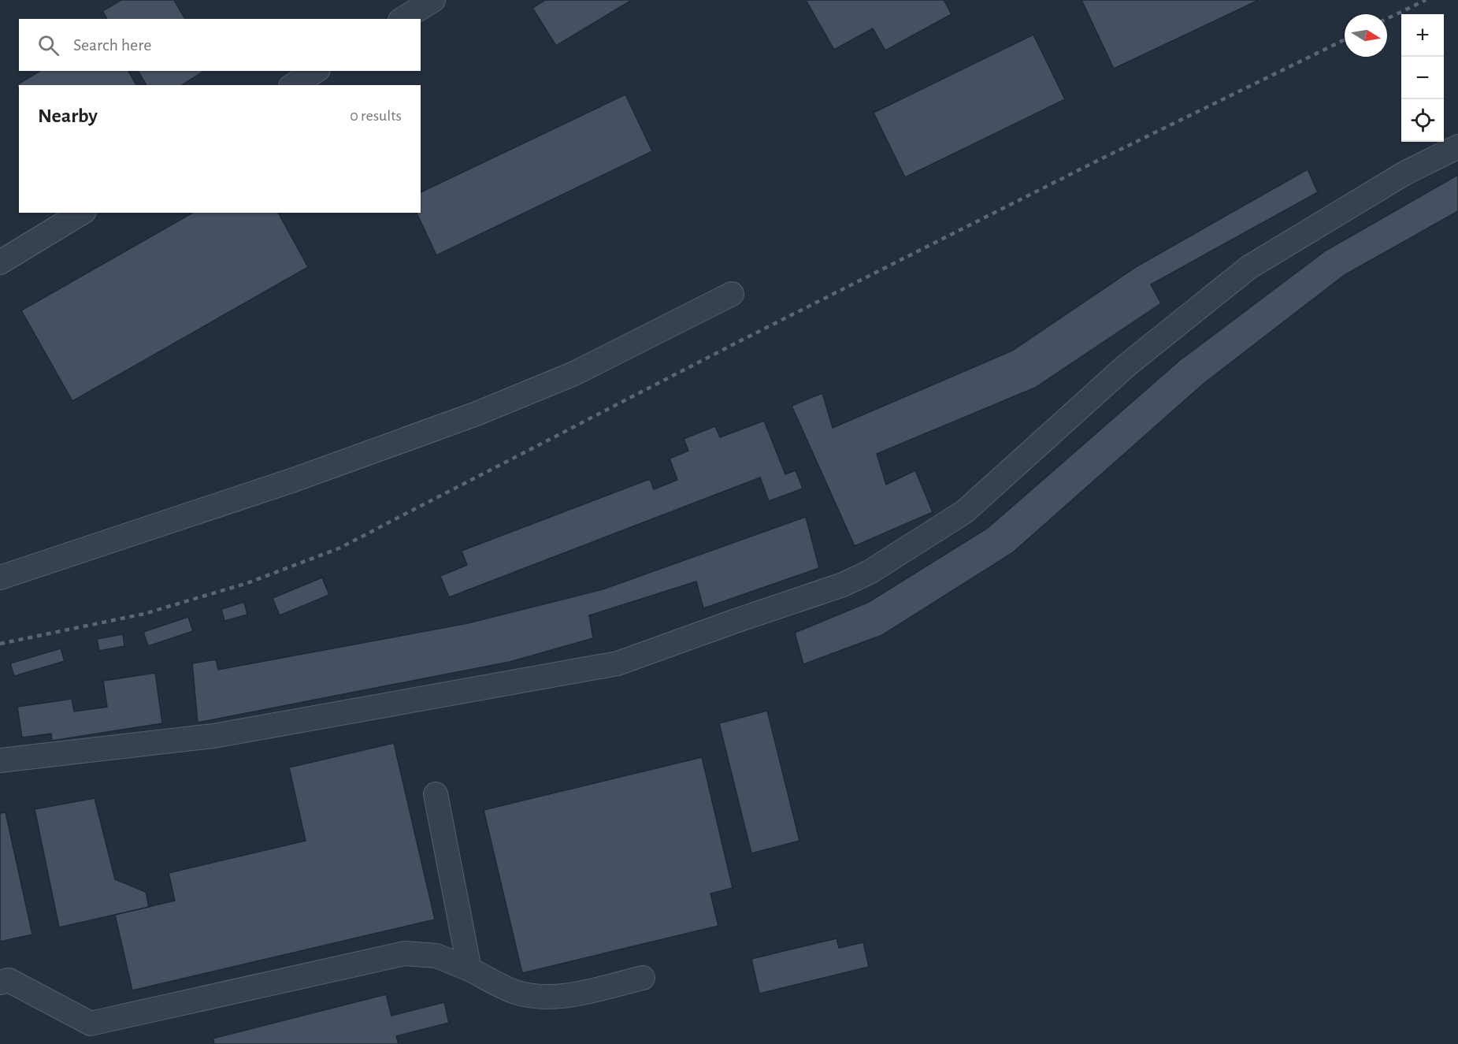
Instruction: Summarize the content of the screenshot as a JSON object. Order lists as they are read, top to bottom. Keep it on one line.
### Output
{"north":"right","page":{"map_buttons":["+","−"],"search":"Search here","heading":["Nearby","0 results"]}}
